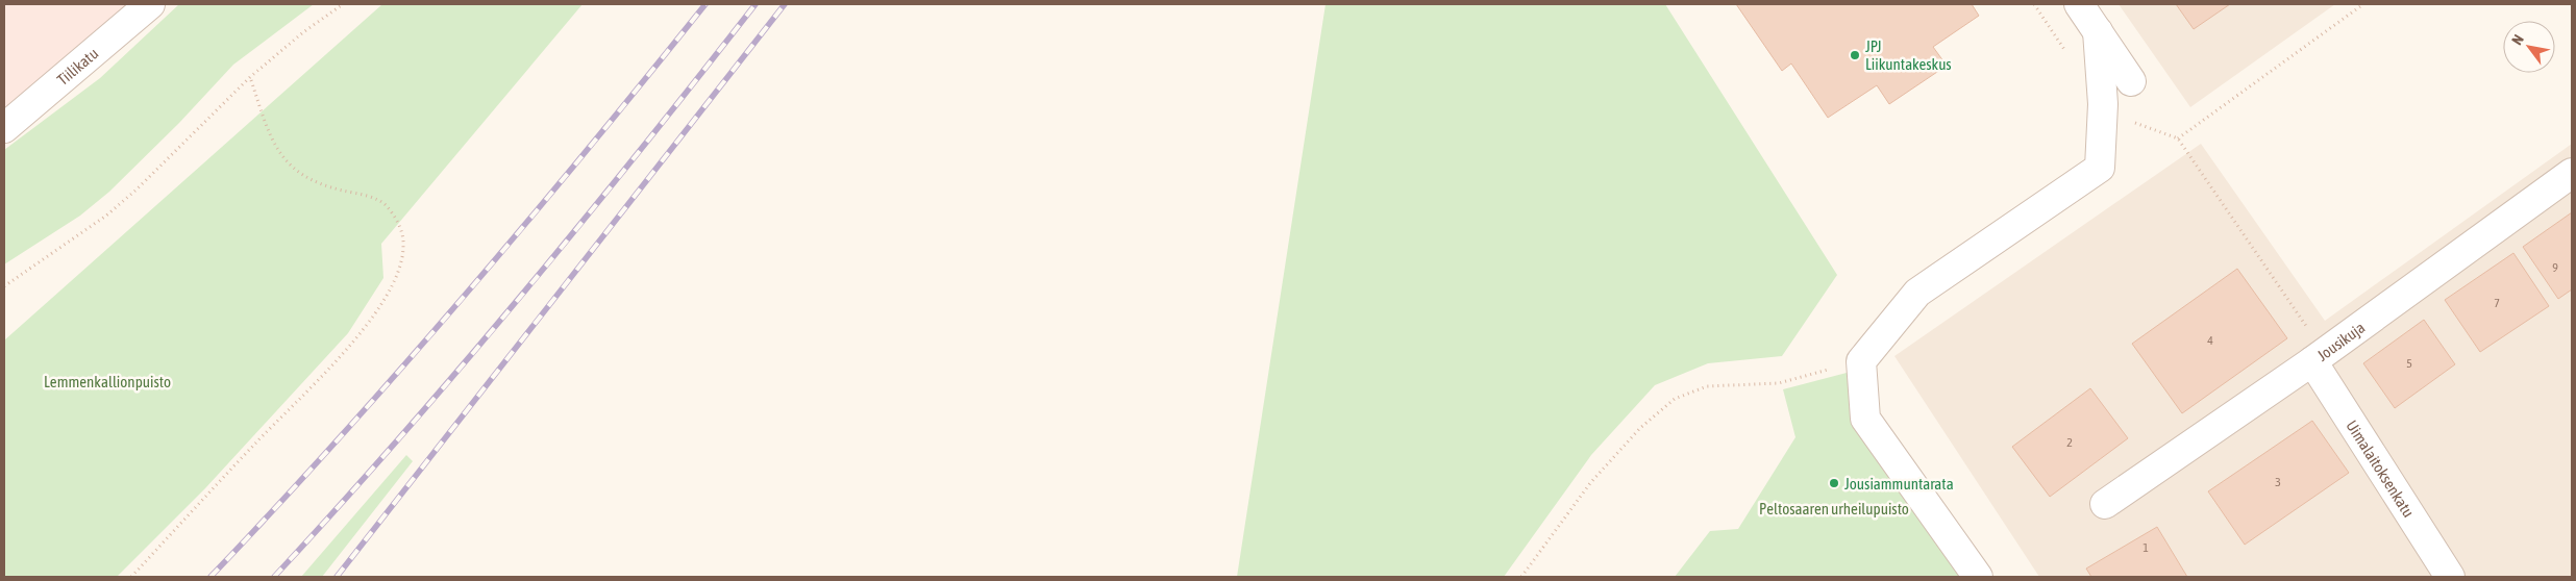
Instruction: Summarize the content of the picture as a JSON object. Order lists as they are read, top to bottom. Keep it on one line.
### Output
{"streets":{"street":["Tiilikatu","Jousikuja","Uimalaitoksenkatu"]},"crossings":[["Jousikuja","Uimalaitoksenkatu"]],"parks":["Lemmenkallionpuisto","Peltosaaren urheilupuisto"],"places":["JPJ Liikuntakeskus","Jousiammuntarata"],"house_numbers":["9","7","4","5","2","3","1"],"north":"top left"}
